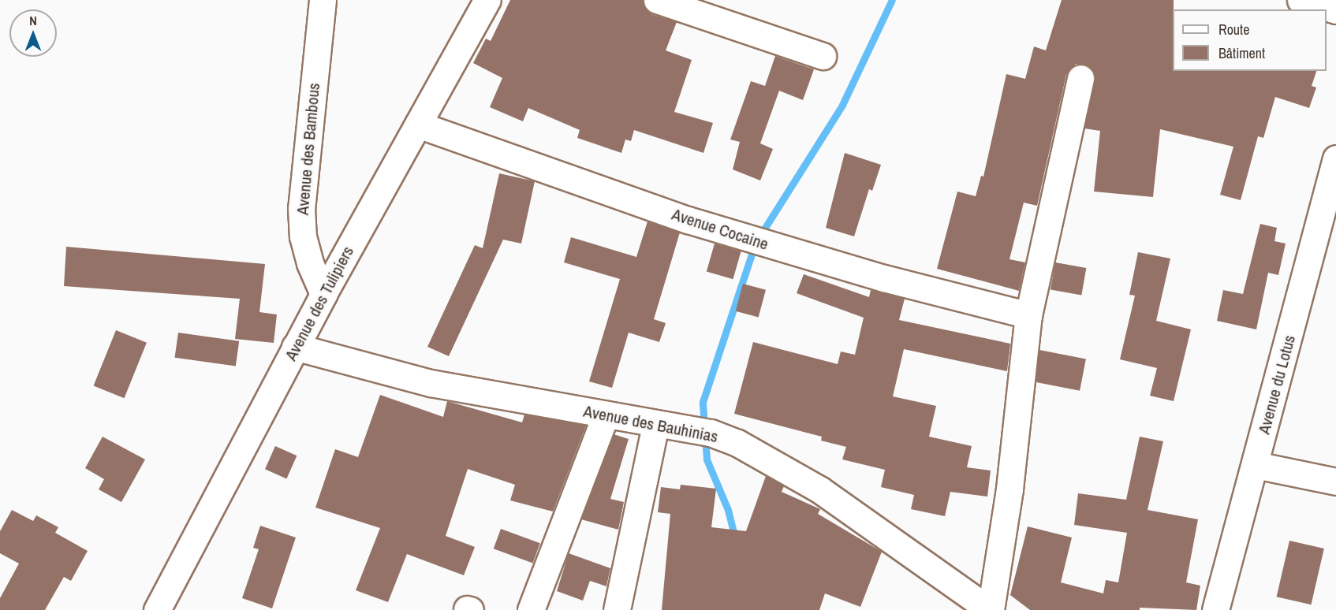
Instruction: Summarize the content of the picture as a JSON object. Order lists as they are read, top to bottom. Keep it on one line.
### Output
{"streets":{"street":["Avenue des Bambous","Avenue Cocaine","Avenue des Tulipiers","Avenue du Lotus","Avenue des Bauhinias"]},"crossings":[["Avenue des Bambous","Avenue des Tulipiers"],["Avenue Cocaine","Avenue des Tulipiers"],["Avenue des Tulipiers","Avenue des Bauhinias"]],"legend":["Route","Bâtiment"],"north":"top"}
